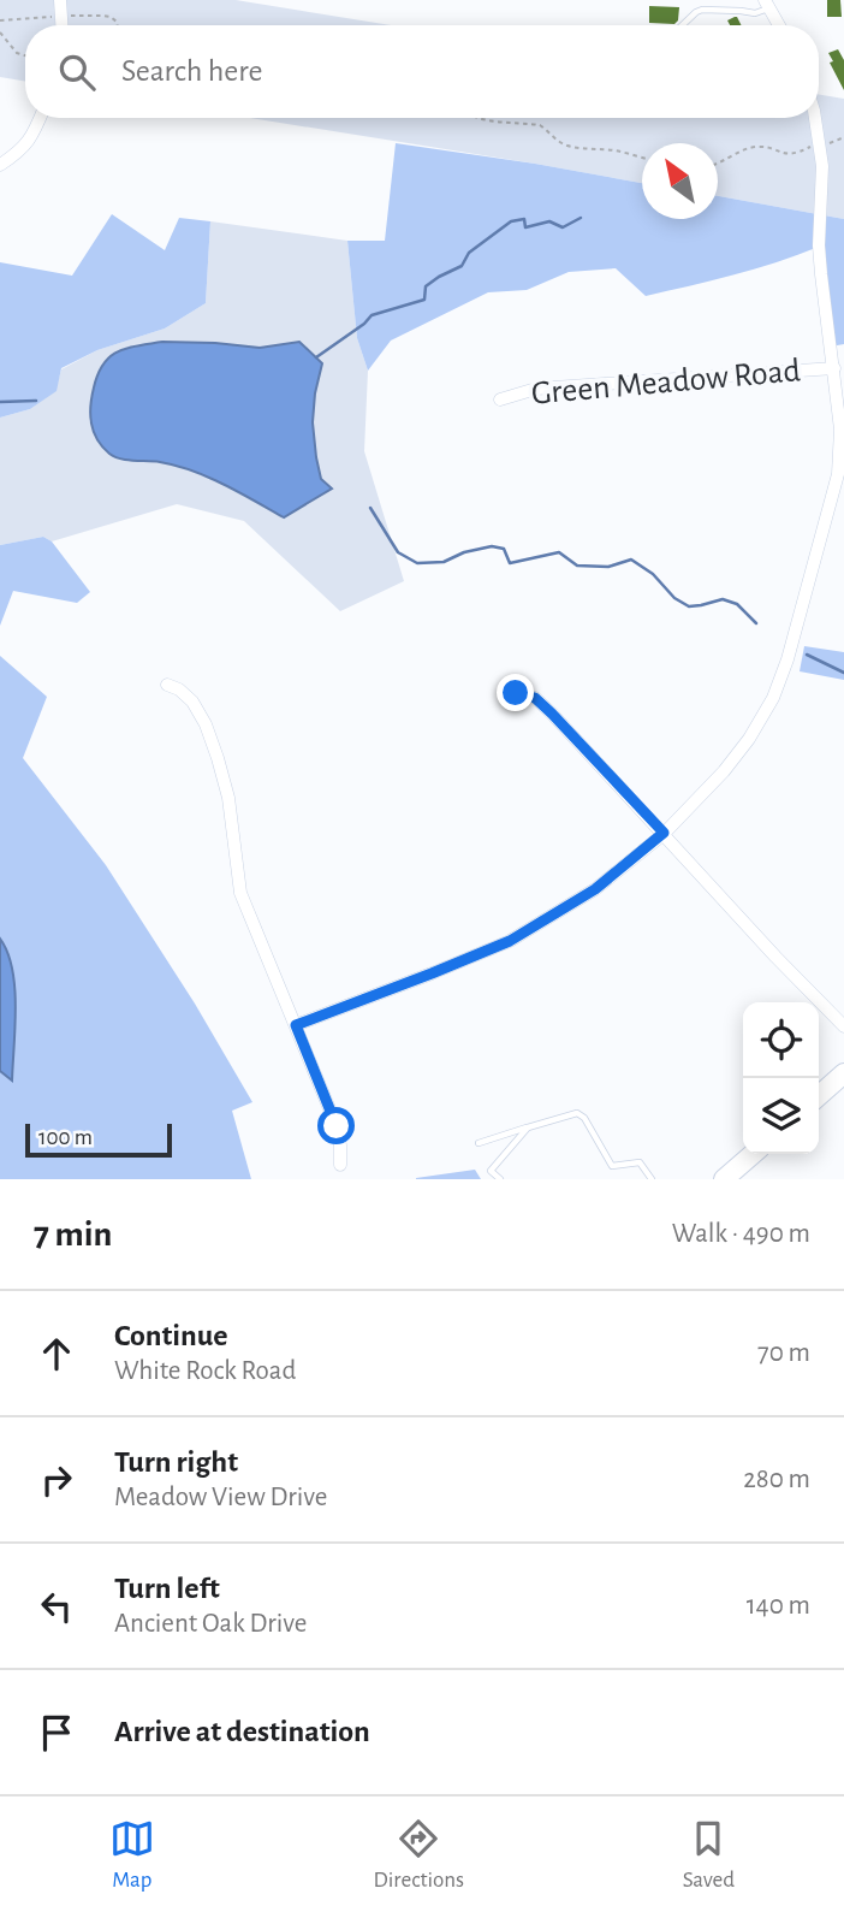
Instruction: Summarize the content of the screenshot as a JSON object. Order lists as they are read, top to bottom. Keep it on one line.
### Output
{"streets":{"street":["Green Meadow Road"]},"scale_bar":"100 m","north":"top left","page":{"search":"Search here","scale":"100 m","heading":["7 min","Walk · 490 m"],"list":[["Continue","White Rock Road","70 m"],["Turn right","Meadow View Drive","280 m"],["Turn left","Ancient Oak Drive","140 m"],"Arrive at destination"],"nav":["Map","Directions","Saved"]}}
